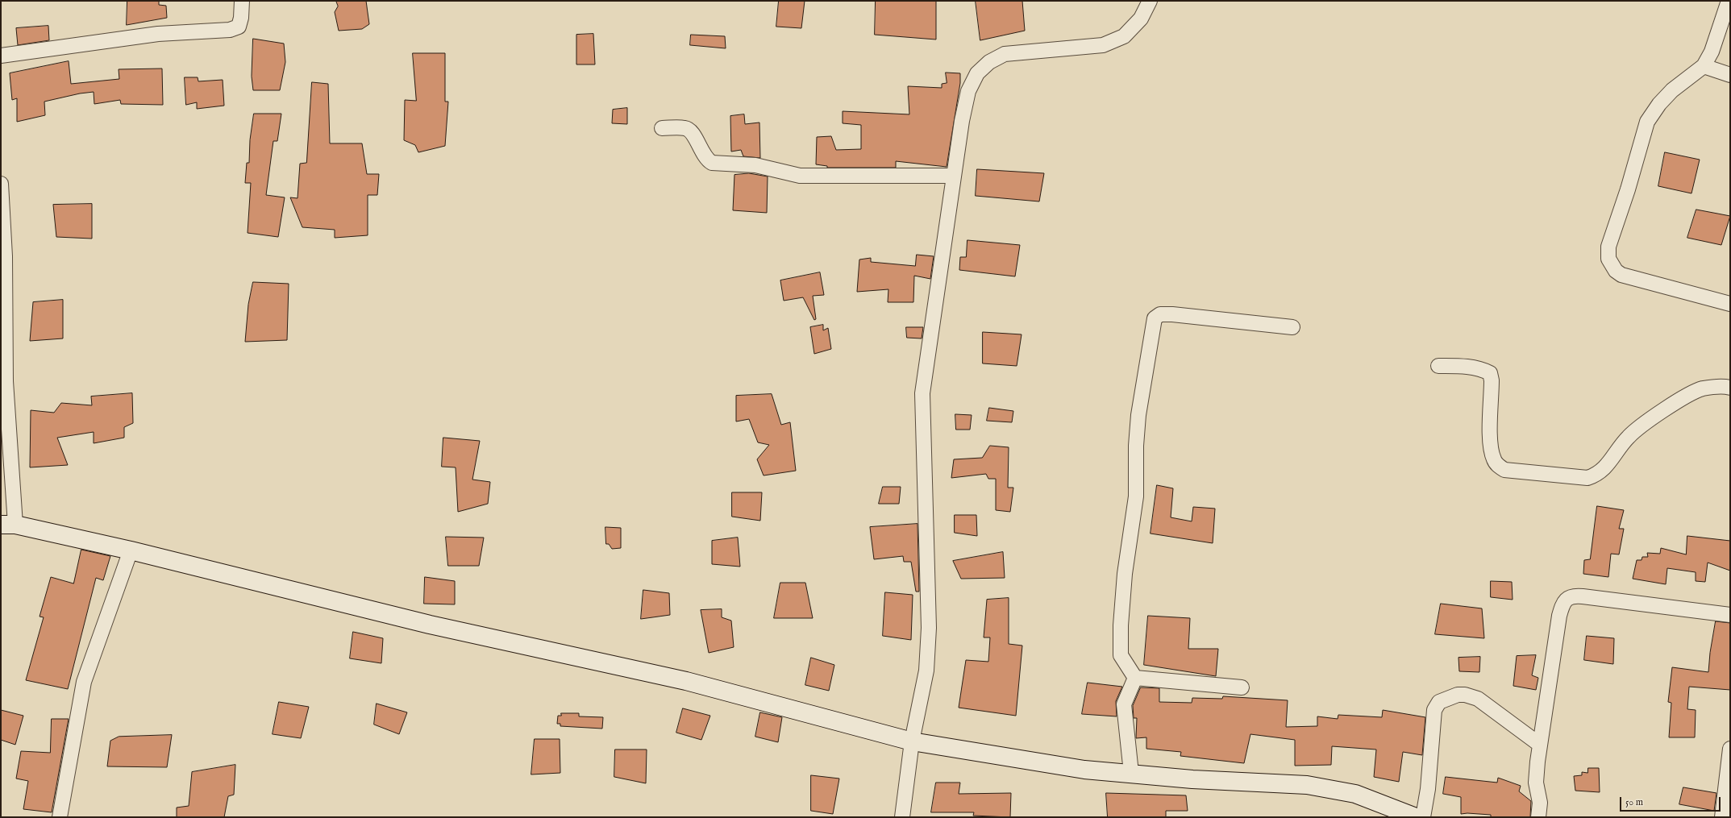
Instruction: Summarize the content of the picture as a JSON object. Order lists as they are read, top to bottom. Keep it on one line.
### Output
{"scale_bar":"50 m"}
